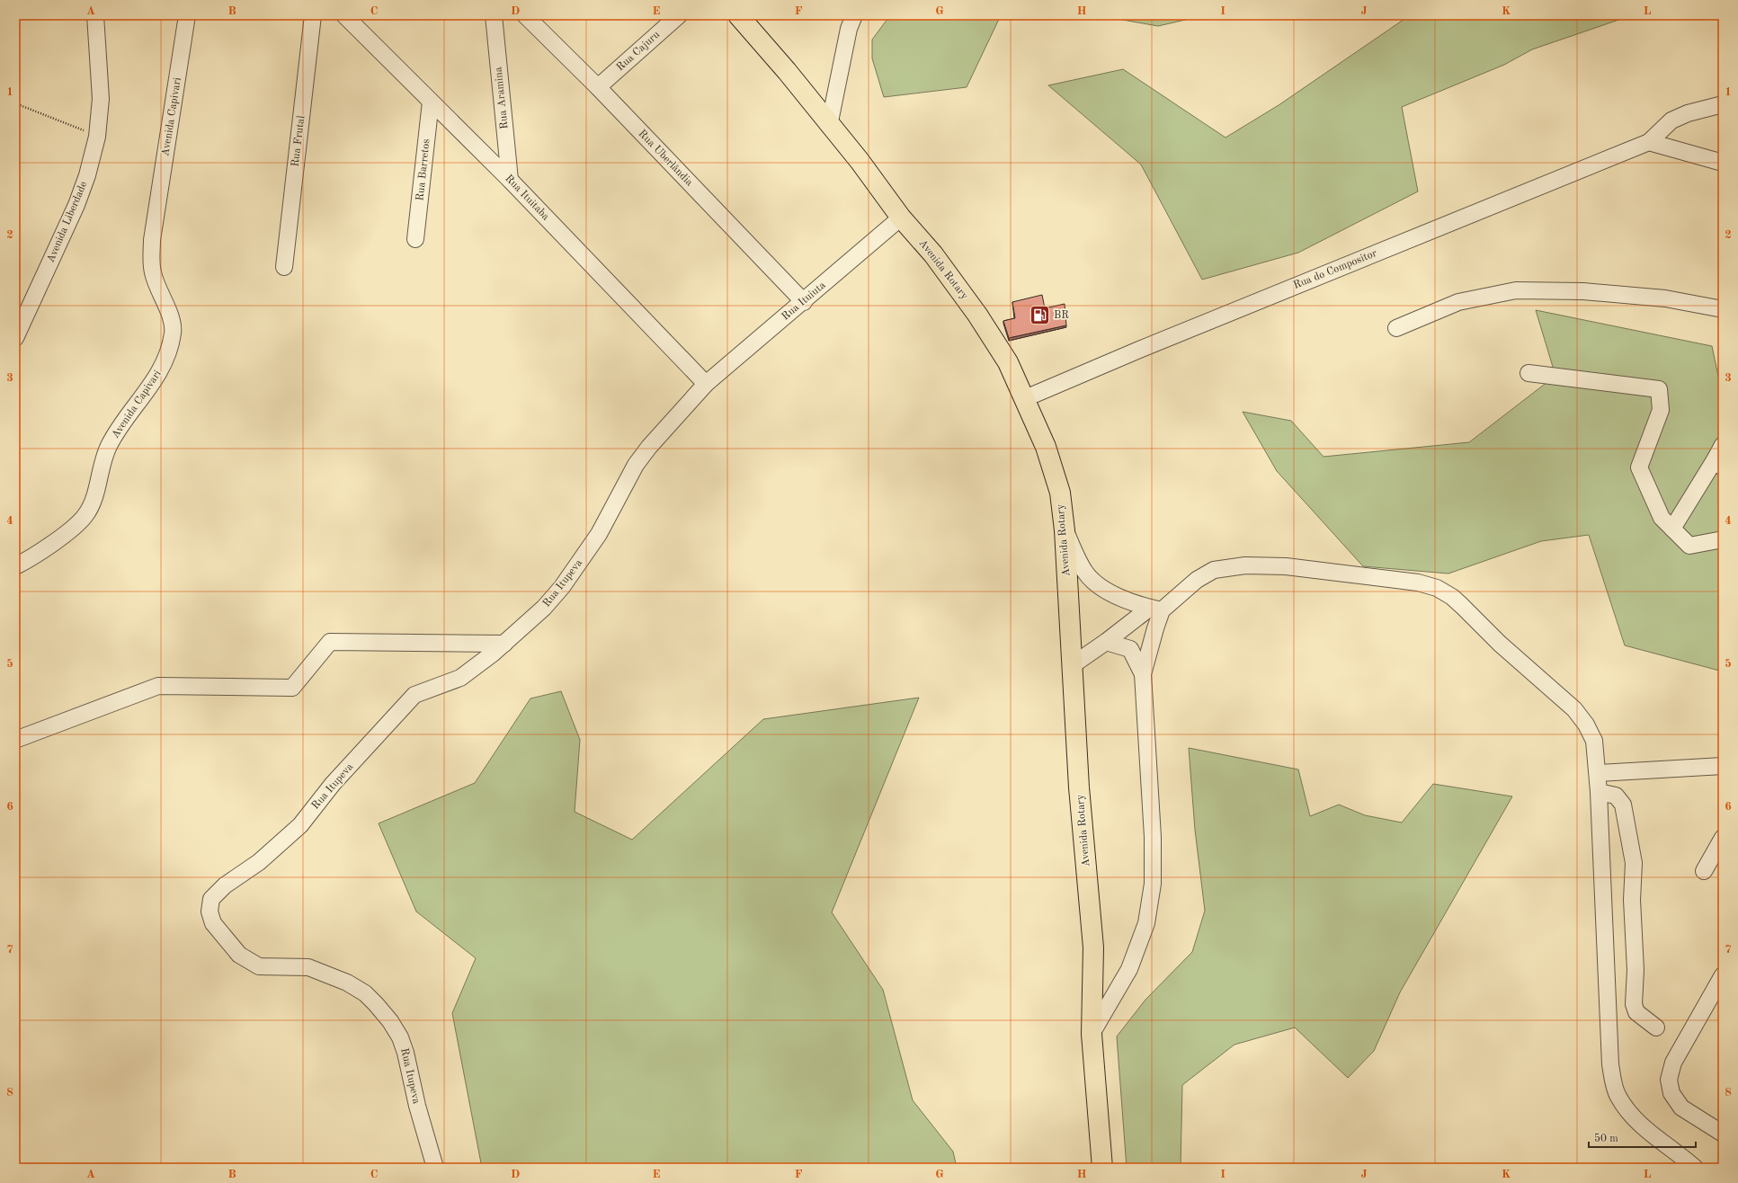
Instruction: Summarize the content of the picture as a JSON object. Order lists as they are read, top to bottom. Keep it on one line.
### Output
{"streets":{"main road":["Avenida Rotary"],"street":["Rua Cajuru","Rua Aramina","Avenida Capivari","Rua Frutal","Rua Uberlândia","Rua Barretos","Rua Ituitaba","Avenida Liberdade","Rua do Compositor","Rua Ituiuta","Rua Itupeva"]},"crossings":[["Rua Cajuru","Rua Uberlândia"],["Rua Aramina","Rua Ituitaba"],["Rua Uberlândia","Rua Ituiuta"],["Rua Barretos","Rua Ituitaba"],["Rua Ituitaba","Rua Ituiuta"],["Rua Ituitaba","Rua Itupeva"],["Avenida Rotary","Rua do Compositor"],["Avenida Rotary","Rua Ituiuta"],["Rua Ituiuta","Rua Itupeva"]],"places":{"fuel station":["BR"]},"scale_bar":"50 m","grid":{"columns":["A","B","C","D","E","F","G","H","I","J","K","L"],"rows":["1","2","3","4","5","6","7","8"]}}
